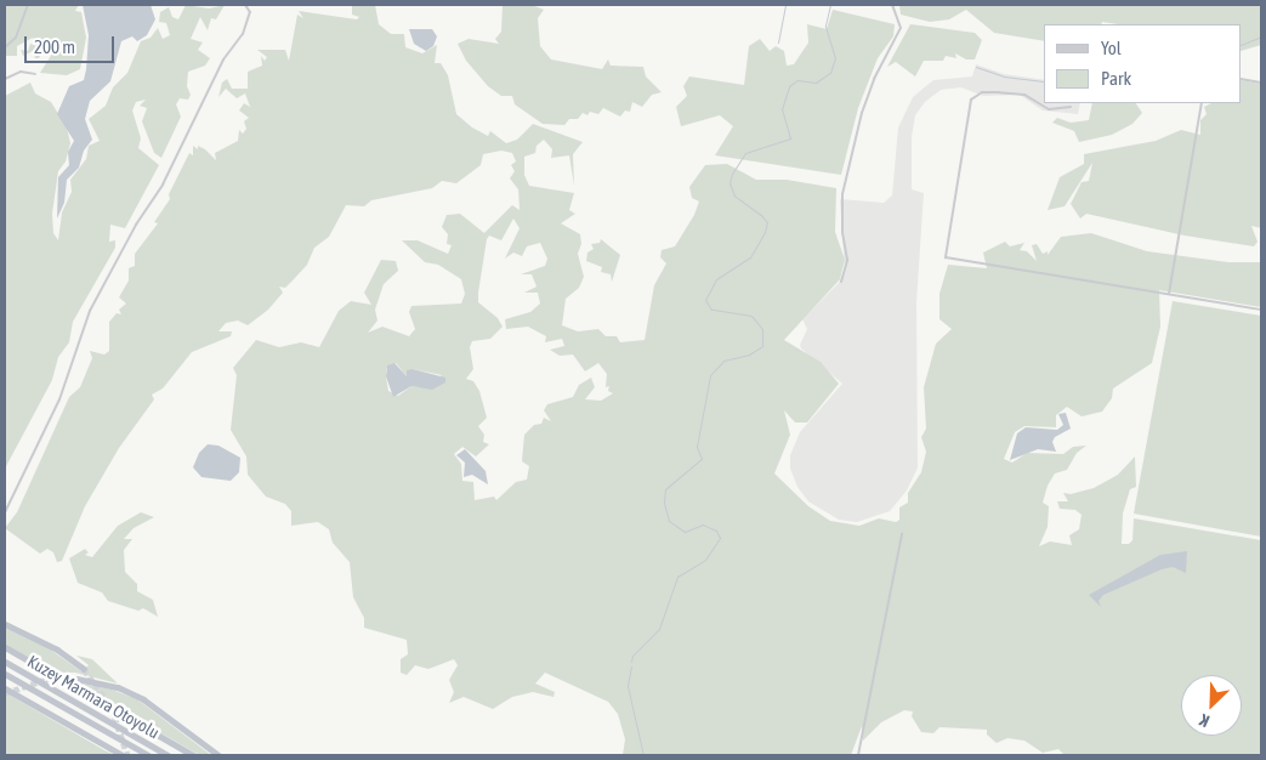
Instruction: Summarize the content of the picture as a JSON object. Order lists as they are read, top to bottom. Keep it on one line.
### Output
{"streets":{"highway":["Kuzey Marmara Otoyolu"]},"legend":["Yol","Park"],"scale_bar":"200 m","north":"bottom left"}
